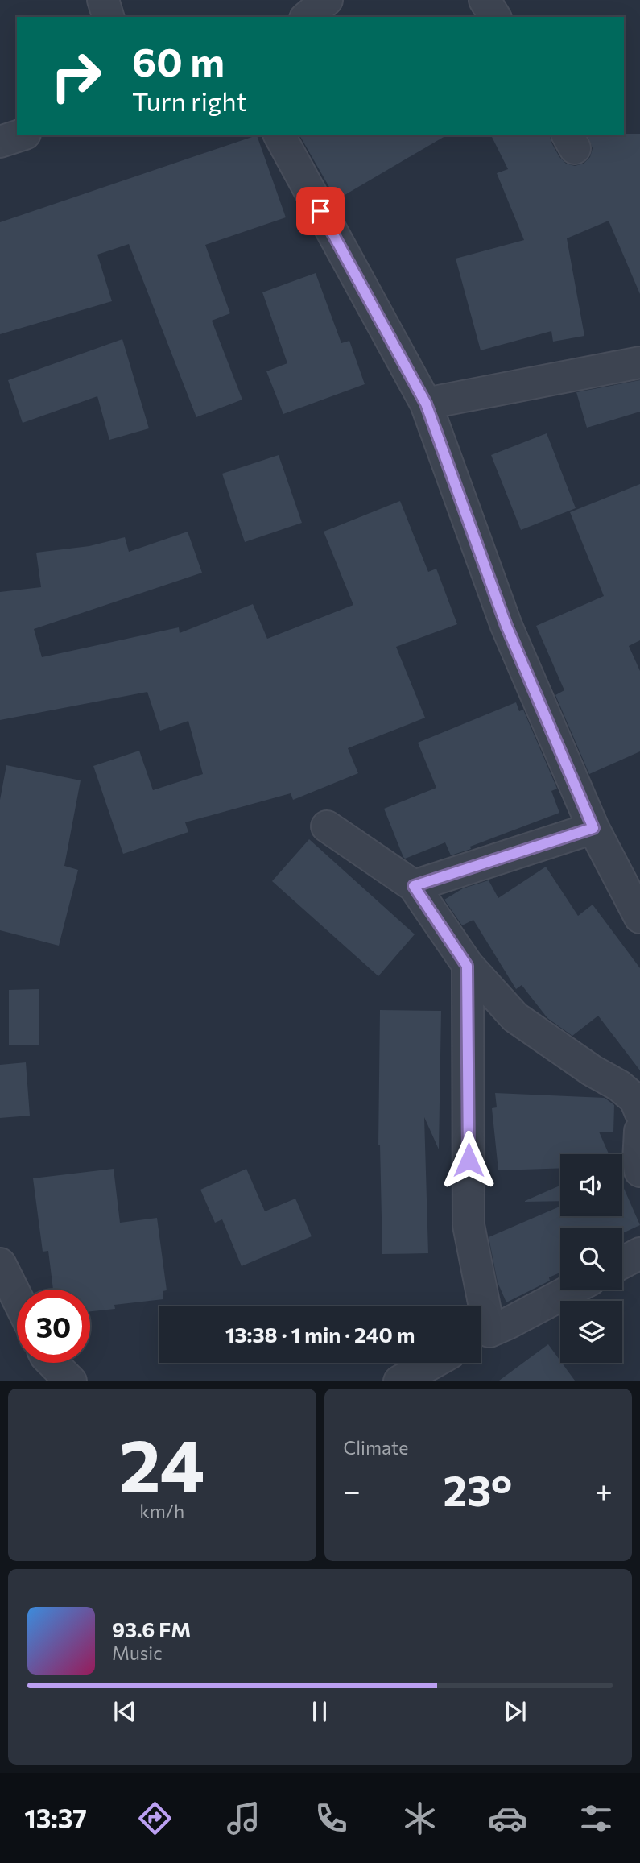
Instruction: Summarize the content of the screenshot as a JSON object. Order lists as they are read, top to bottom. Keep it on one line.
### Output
{"page":{"turn":["60 m","Turn right"],"limit":"30","trip":"13:38 · 1 min · 240 m","tile":[["24","km/h"],"Climate"],"heat":["−","23°","+"],"song":["93.6 FM","Music"],"tabs":"13:37"}}
